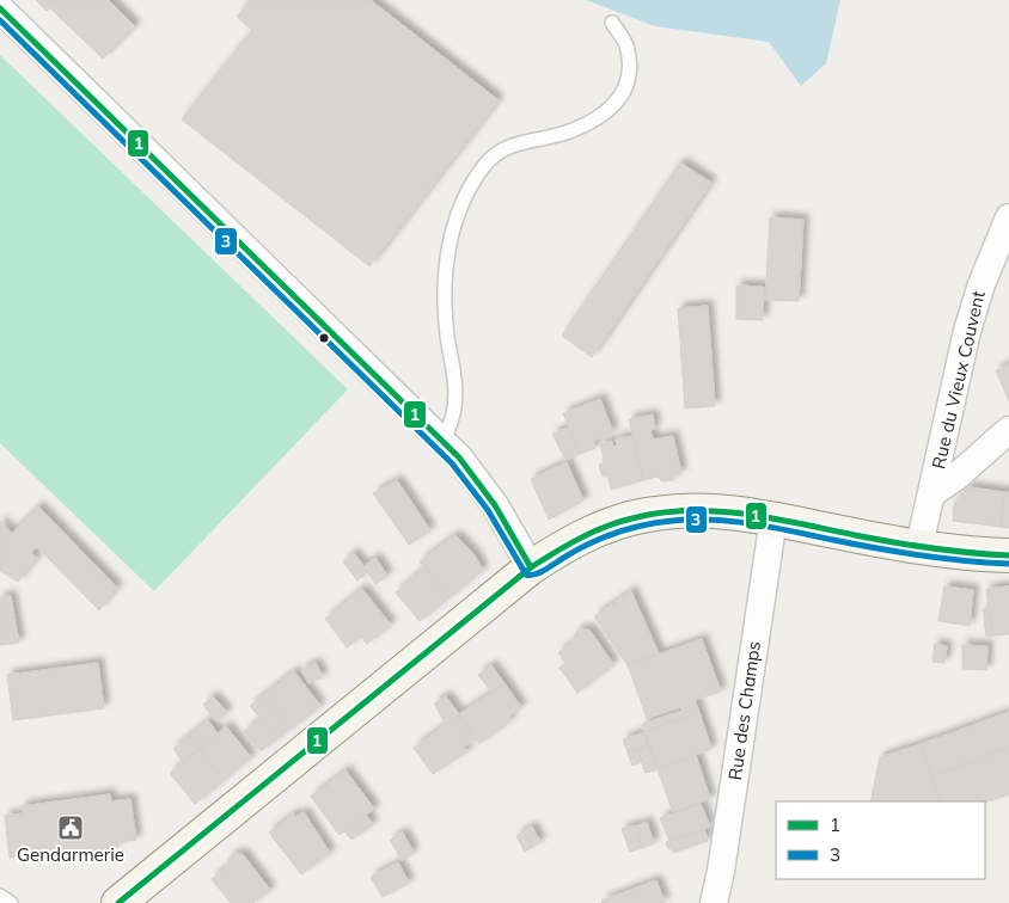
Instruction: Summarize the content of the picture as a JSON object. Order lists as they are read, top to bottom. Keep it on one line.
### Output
{"streets":{"street":["Rue du Vieux Couvent","Rue des Champs"]},"places":{"public building":["Gendarmerie"]},"lines":["transit line 1","transit line 3"],"legend":["1","3"]}
